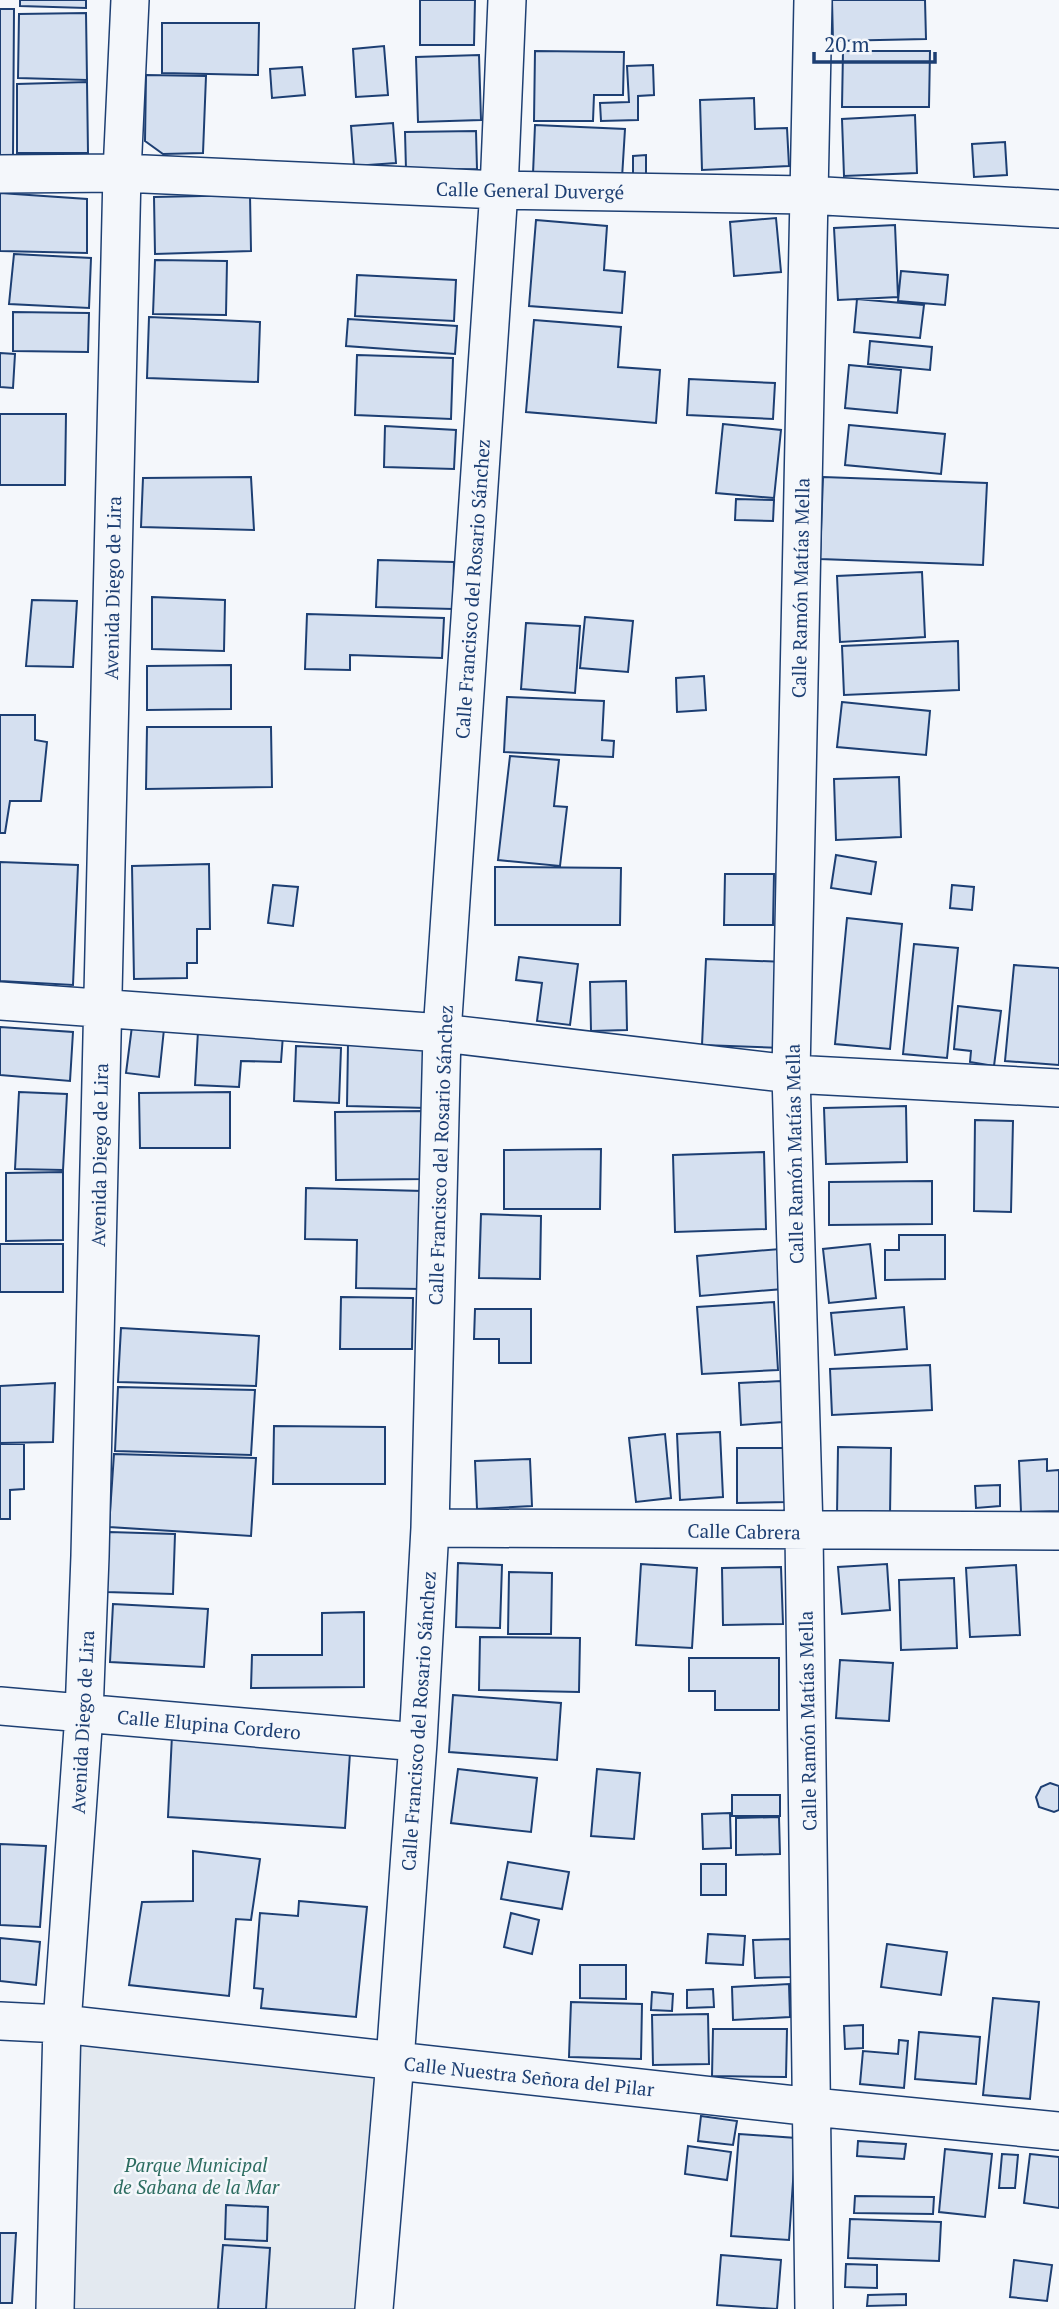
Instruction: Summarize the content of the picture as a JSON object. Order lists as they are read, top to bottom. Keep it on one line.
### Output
{"streets":{"street":["Calle General Duvergé","Avenida Diego de Lira","Calle Ramón Matías Mella","Calle Francisco del Rosario Sánchez","Calle Cabrera","Calle Elupina Cordero","Calle Nuestra Señora del Pilar"]},"crossings":[["Calle General Duvergé","Avenida Diego de Lira"],["Calle General Duvergé","Calle Ramón Matías Mella"],["Calle General Duvergé","Calle Francisco del Rosario Sánchez"],["Avenida Diego de Lira","Calle Elupina Cordero"],["Avenida Diego de Lira","Calle Nuestra Señora del Pilar"],["Calle Ramón Matías Mella","Calle Cabrera"],["Calle Ramón Matías Mella","Calle Nuestra Señora del Pilar"],["Calle Francisco del Rosario Sánchez","Calle Cabrera"],["Calle Francisco del Rosario Sánchez","Calle Elupina Cordero"],["Calle Francisco del Rosario Sánchez","Calle Nuestra Señora del Pilar"]],"parks":["Parque Municipal de Sabana de la Mar"],"scale_bar":"20 m"}
